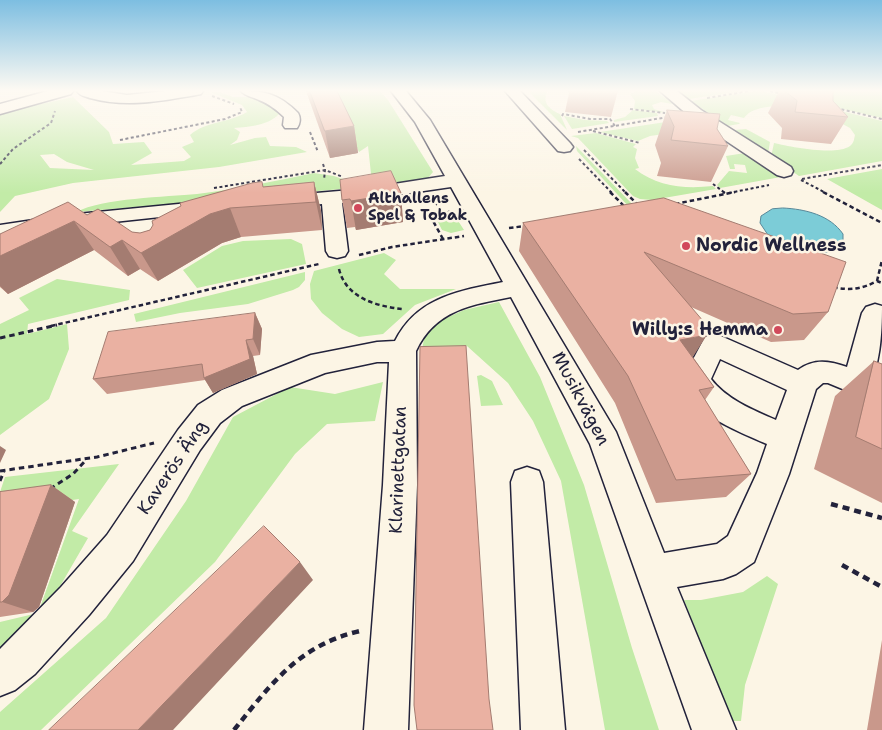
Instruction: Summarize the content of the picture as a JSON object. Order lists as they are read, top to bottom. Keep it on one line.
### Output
{"streets":{"street":["Musikvägen","Kaverös Äng","Klarinettgatan"]},"crossings":[["Musikvägen","Klarinettgatan"],["Kaverös Äng","Klarinettgatan"]],"places":["Althallens Spel & Tobak","Nordic Wellness","Willy:s Hemma"]}
